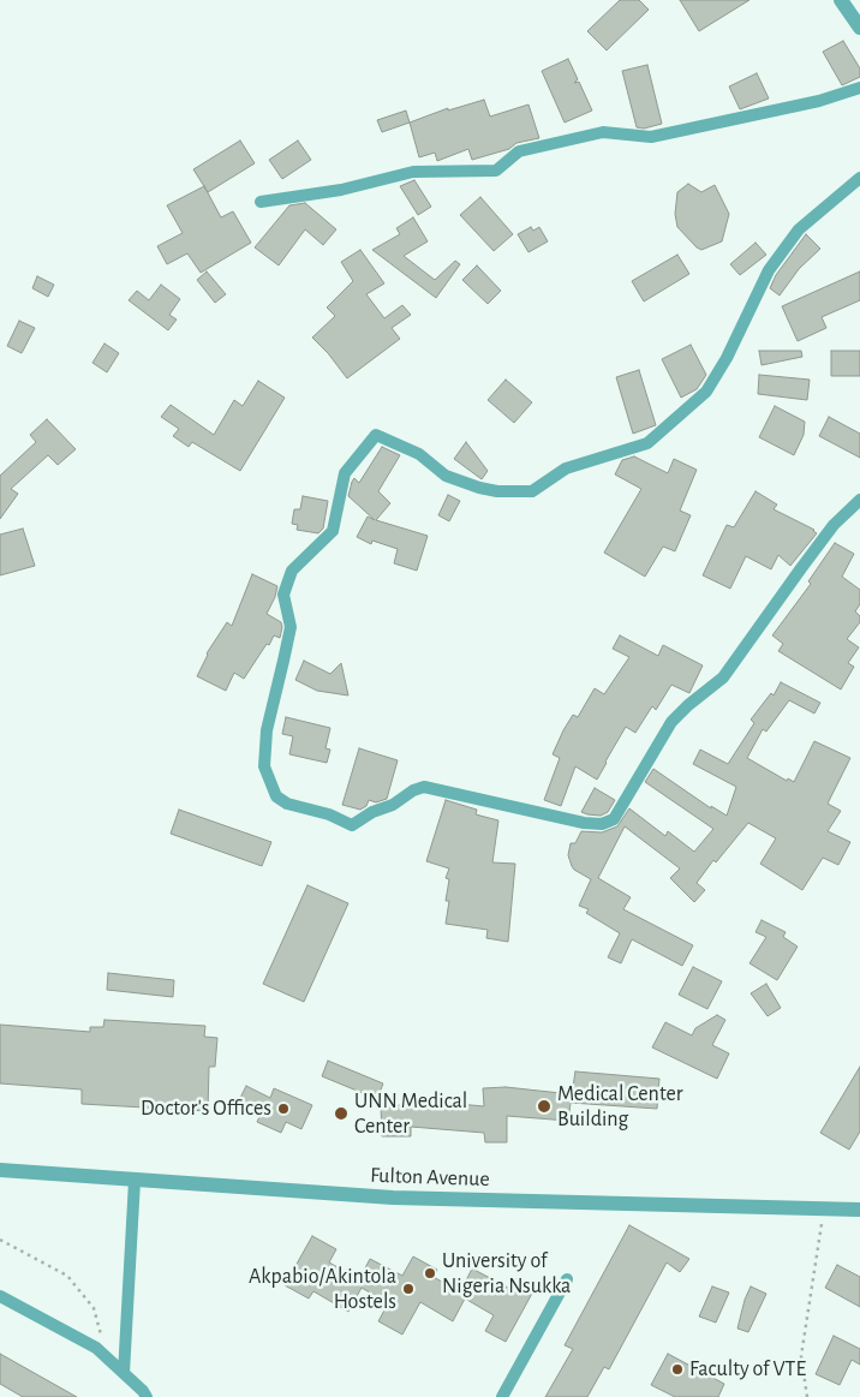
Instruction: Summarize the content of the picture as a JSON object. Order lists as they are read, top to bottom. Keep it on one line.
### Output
{"streets":{"street":["Fulton Avenue"]},"places":["Medical Center Building","Doctor's Offices","UNN Medical Center","University of Nigeria Nsukka","Akpabio/Akintola Hostels","Faculty of VTE"]}
